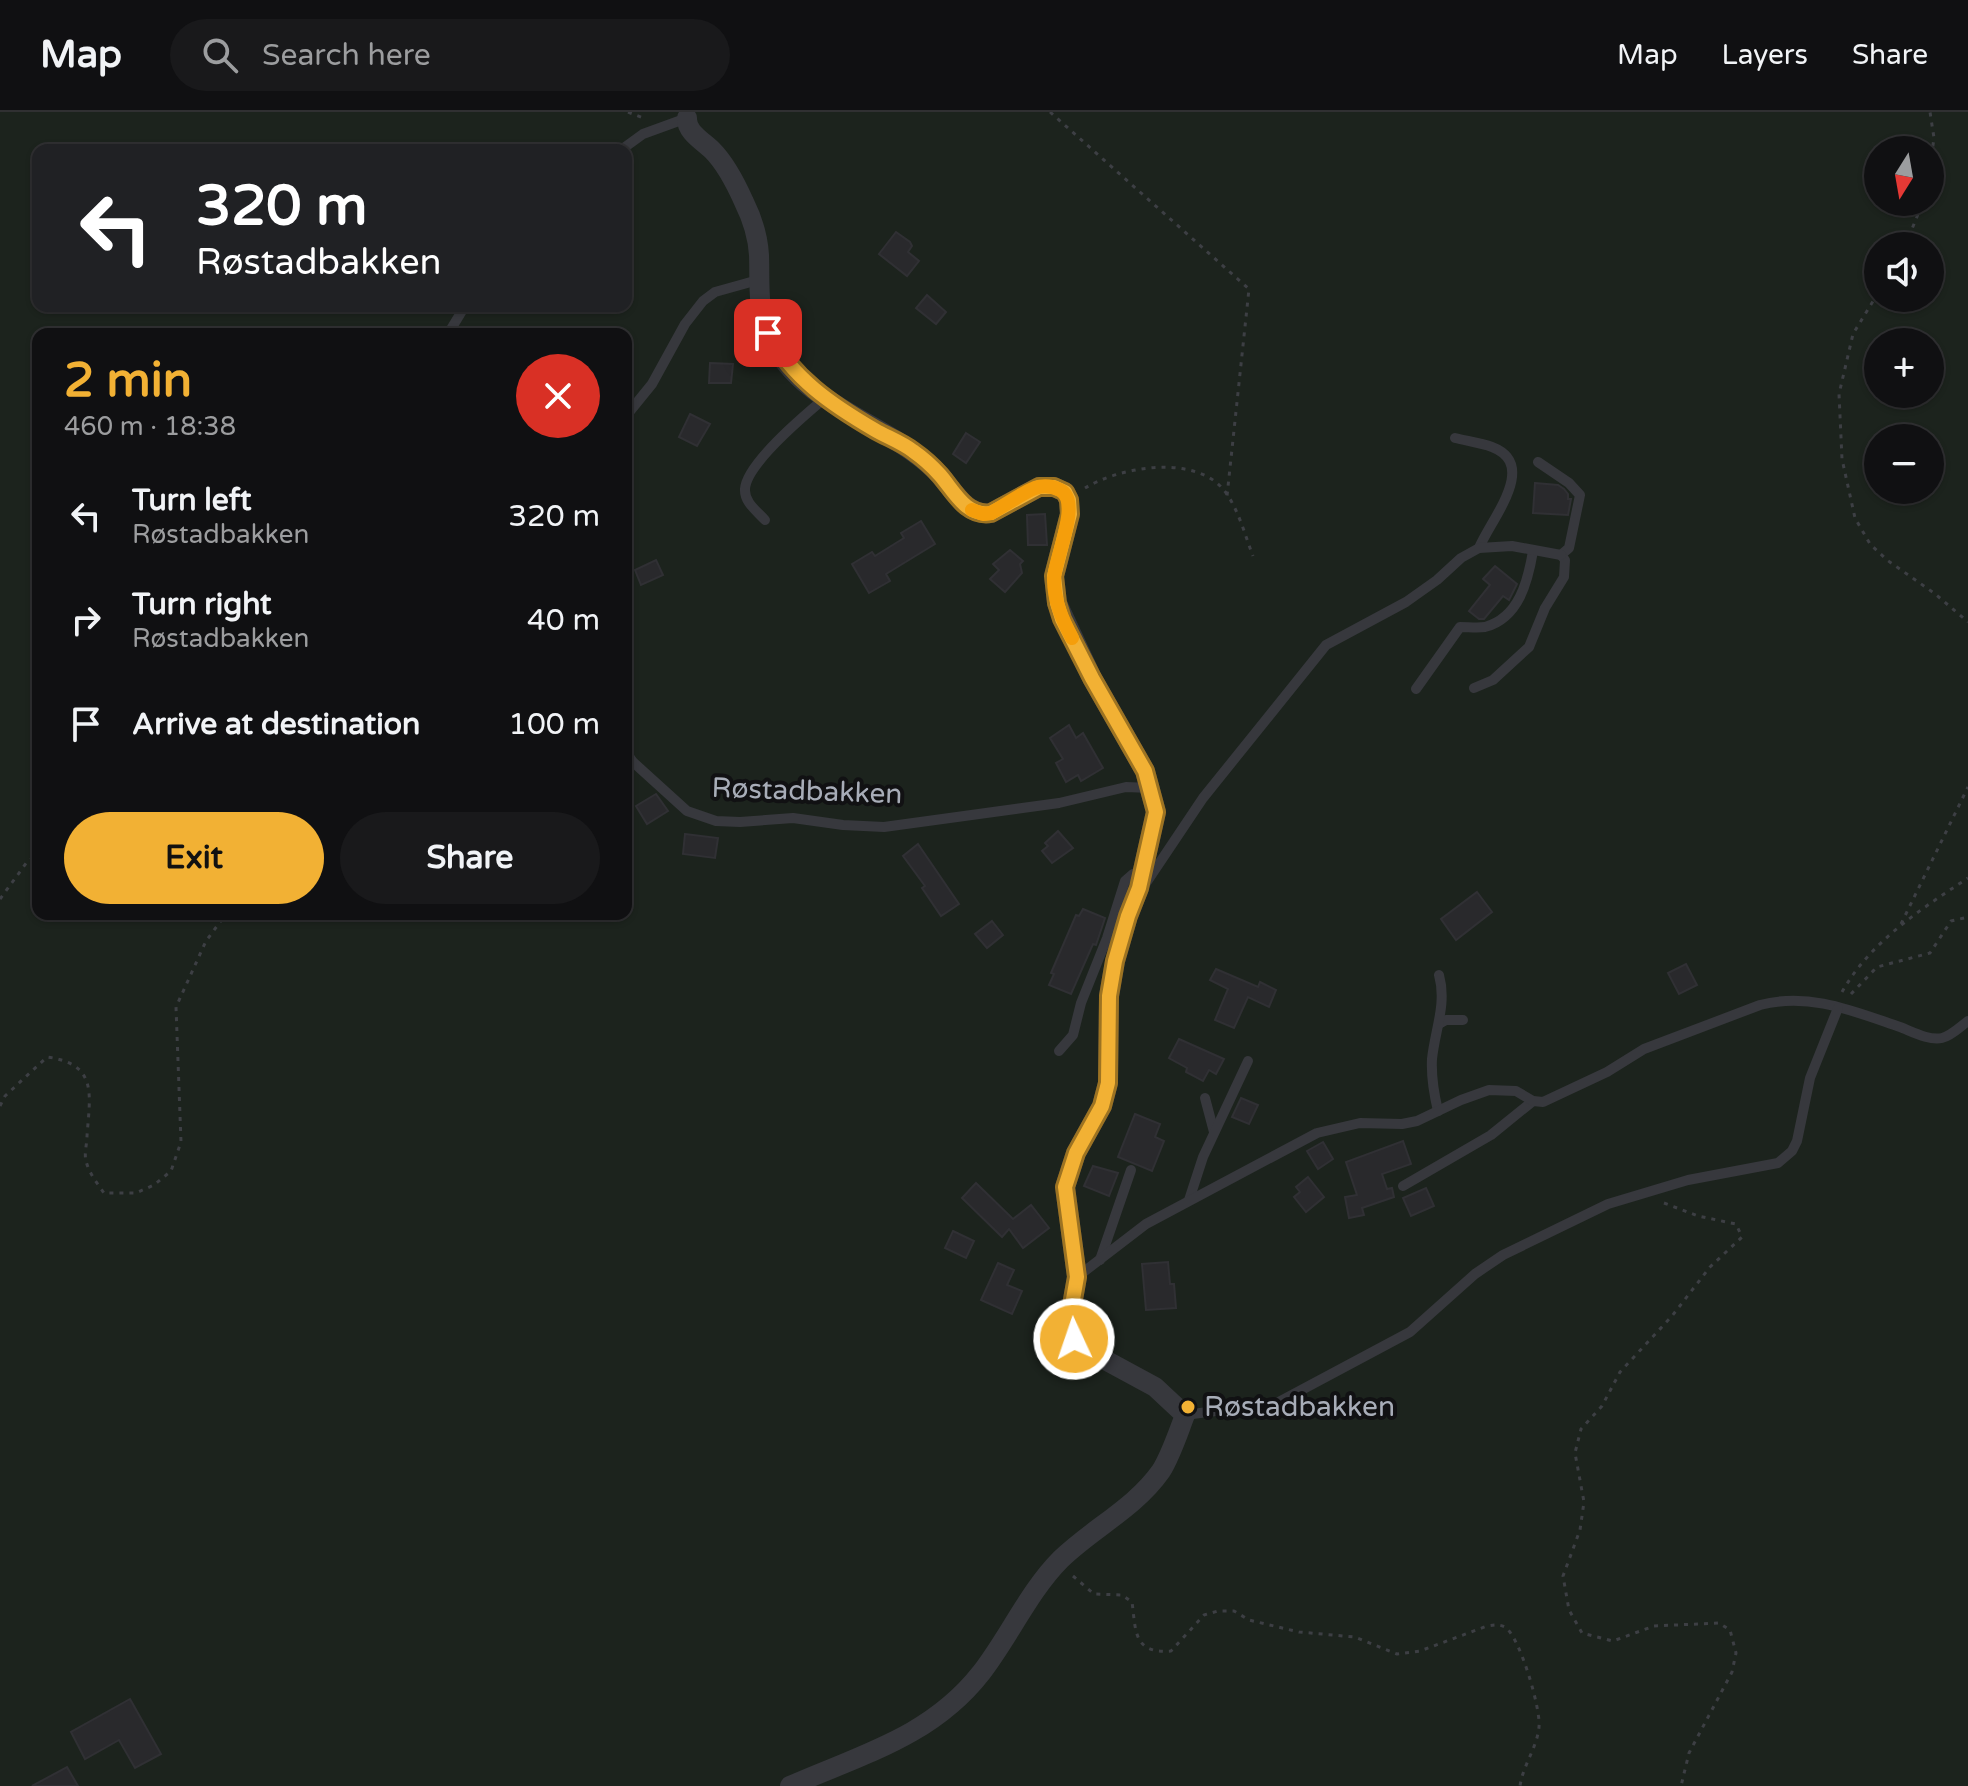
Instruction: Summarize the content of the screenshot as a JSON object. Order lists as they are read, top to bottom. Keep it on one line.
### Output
{"streets":{"lane":["Røstadbakken"]},"places":["Røstadbakken"],"north":"bottom","page":{"header":"Map","search":"Search here","nav":["Map","Layers","Share"],"map_buttons":["+","−"],"turn":["320 m","Røstadbakken"],"heading":["2 min","460 m · 18:38"],"list":[{"name":"Turn left","note":"Røstadbakken","value":"320 m"},{"name":"Turn right","note":"Røstadbakken","value":"40 m"},{"name":"Arrive at destination","value":"100 m"}],"buttons":["Exit","Share"]}}
